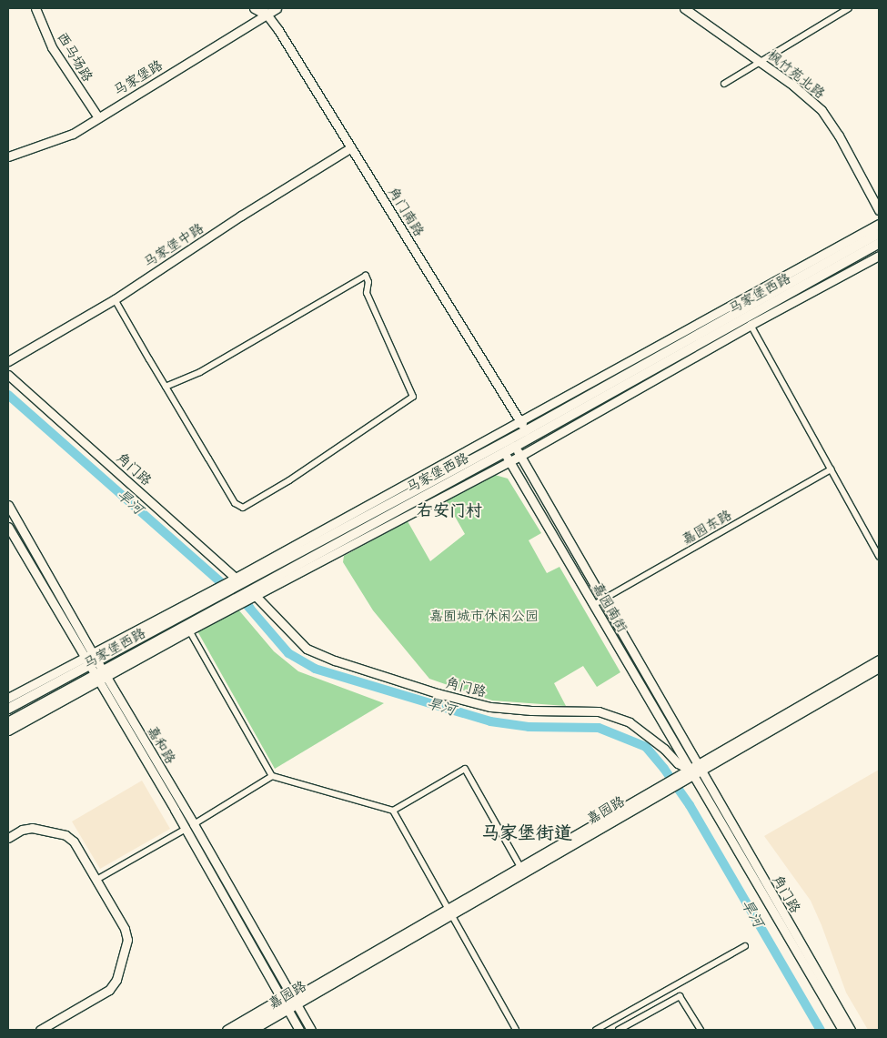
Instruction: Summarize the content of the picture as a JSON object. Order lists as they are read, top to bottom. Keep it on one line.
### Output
{"streets":{"main road":["马家堡西路"],"street":["西马场路","枫竹苑北路","马家堡路","角门南路","马家堡中路","角门路","嘉园东路","嘉园南街","嘉和路","嘉园路"]},"crossings":[["西马场路","马家堡路"],["马家堡路","角门南路"],["角门南路","马家堡中路"],["角门南路","马家堡西路"],["马家堡西路","角门路"],["马家堡西路","嘉园南街"],["马家堡西路","嘉和路"],["角门路","嘉园南街"],["角门路","嘉园路"],["嘉园东路","嘉园南街"],["嘉园南街","嘉园路"],["嘉和路","嘉园路"]],"districts":["右安门村","马家堡街道"],"water":["旱河"],"parks":["嘉囿城市休闲公园"]}
